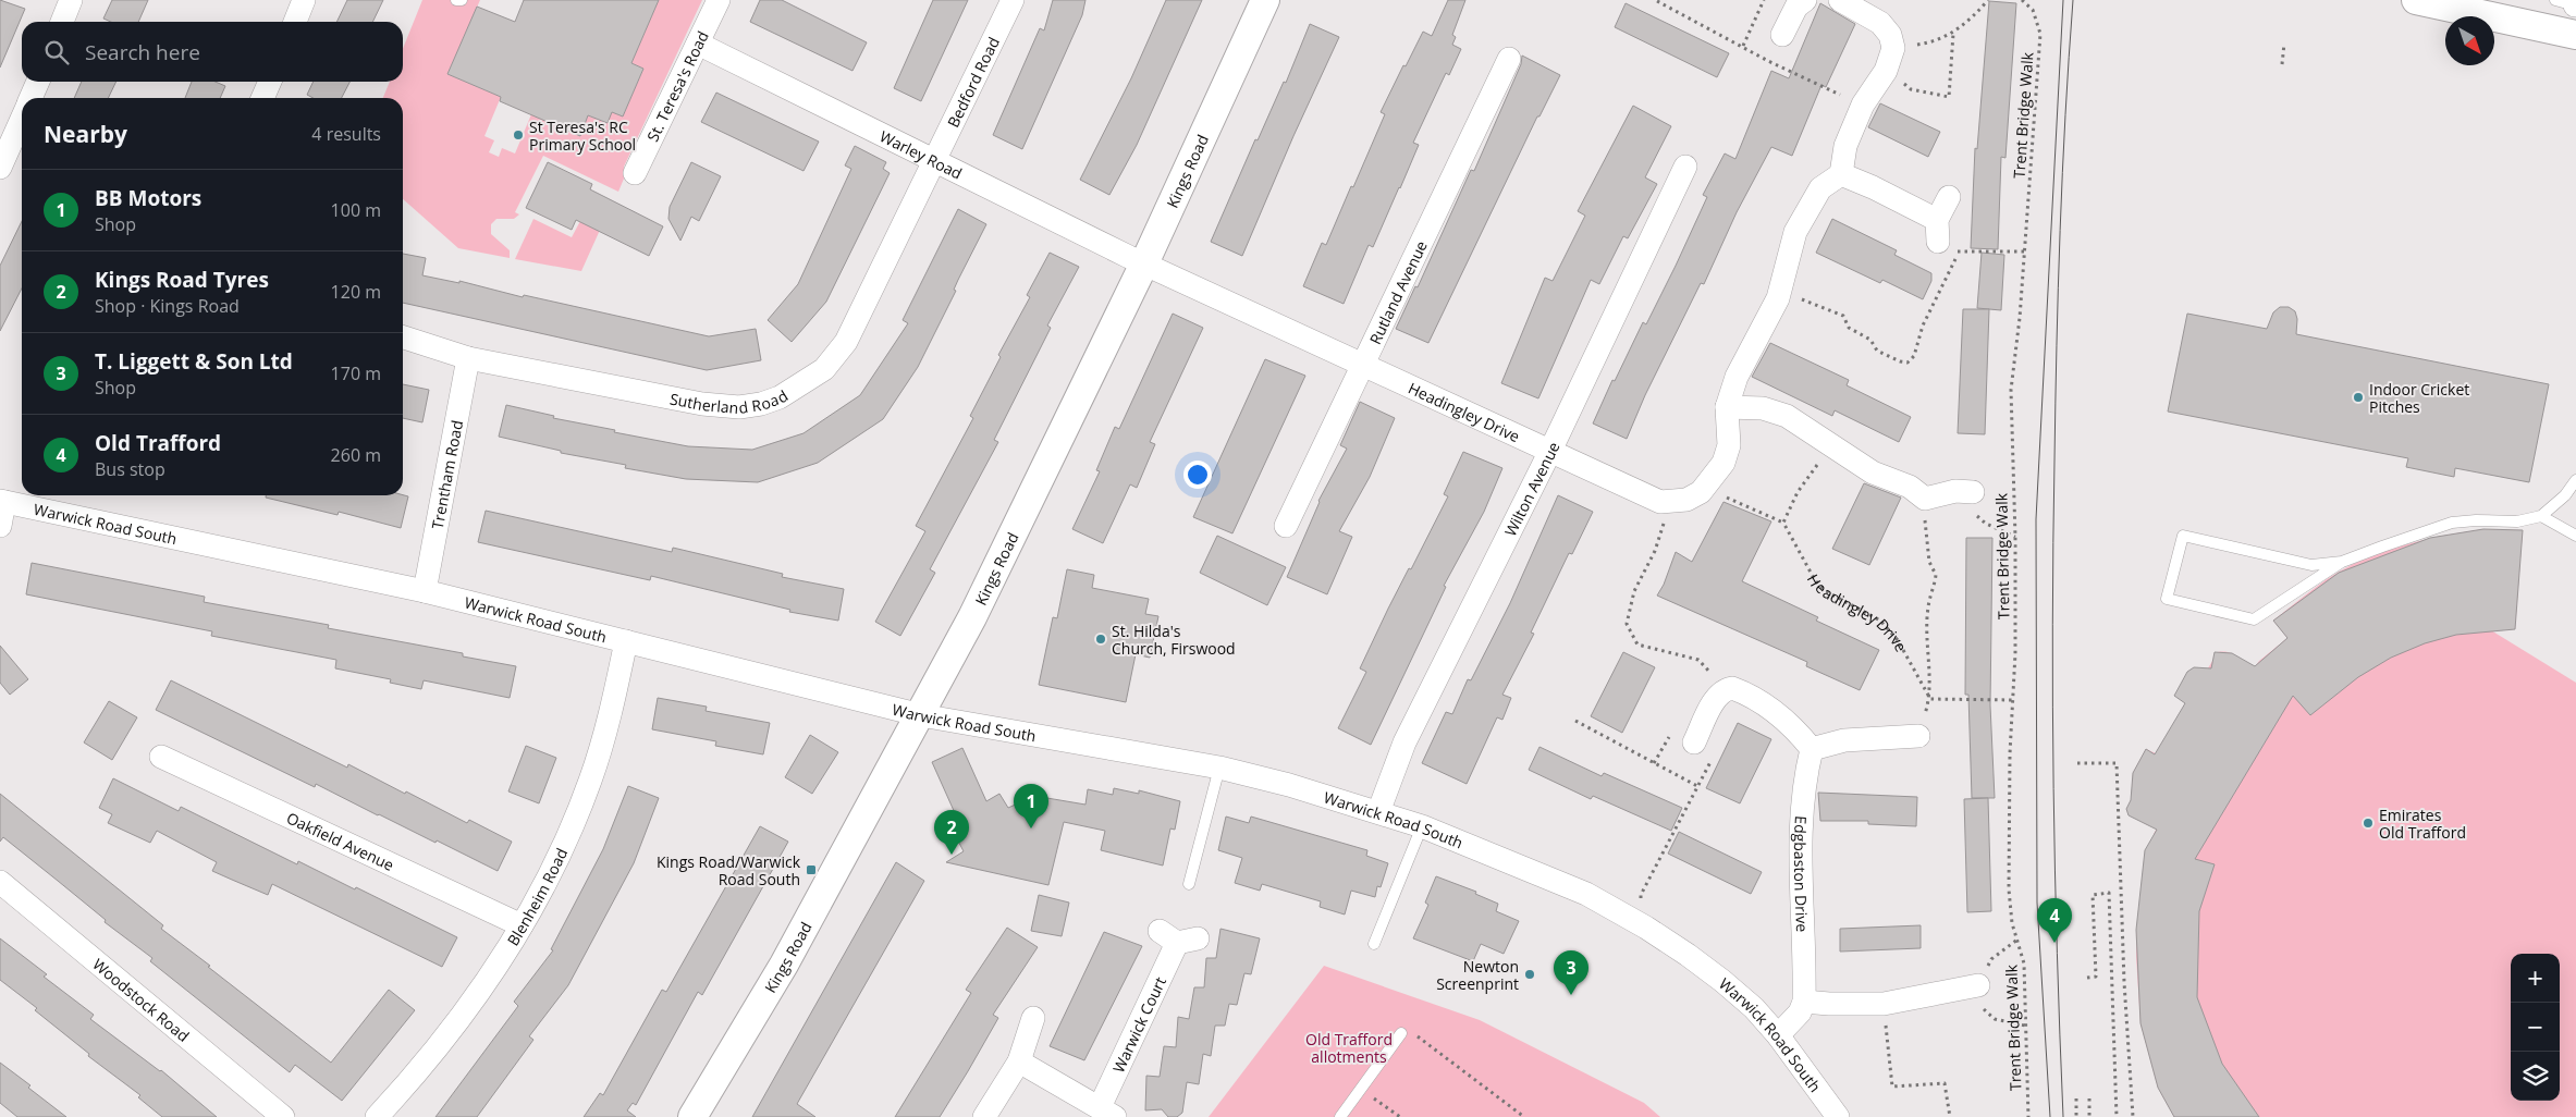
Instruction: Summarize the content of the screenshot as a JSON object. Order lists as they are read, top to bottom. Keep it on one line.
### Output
{"streets":{"street":["Bedford Road","St. Teresa's Road","Warley Road","Kings Road","Rutland Avenue","Sutherland Road","Headingley Drive","Trentham Road","Wilton Avenue","Warwick Road South","Oakfield Avenue","Edgbaston Drive","Blenheim Road","Woodstock Road","Warwick Court"],"path":["Trent Bridge Walk"]},"crossings":[["Bedford Road","Warley Road"],["Bedford Road","Sutherland Road"],["St. Teresa's Road","Warley Road"],["Warley Road","Kings Road"],["Warley Road","Sutherland Road"],["Warley Road","Headingley Drive"],["Kings Road","Headingley Drive"],["Kings Road","Warwick Road South"],["Rutland Avenue","Headingley Drive"],["Sutherland Road","Trentham Road"],["Headingley Drive","Wilton Avenue"],["Trentham Road","Warwick Road South"],["Wilton Avenue","Warwick Road South"],["Warwick Road South","Blenheim Road"],["Oakfield Avenue","Blenheim Road"]],"parks":["Old Trafford allotments"],"places":{"other":["St Teresa's RC Primary School","Indoor Cricket Pitches","St. Hilda's Church, Firswood","Emirates Old Trafford","Newton Screenprint"],"transit":["Kings Road/Warwick Road South"]},"north":"bottom right","page":{"search":"Search here","heading":["Nearby","4 results"],"list":[{"mark":"1","name":"BB Motors","note":"Shop","value":"100 m"},{"mark":"2","name":"Kings Road Tyres","note":"Shop · Kings Road","value":"120 m"},{"mark":"3","name":"T. Liggett & Son Ltd","note":"Shop","value":"170 m"},{"mark":"4","name":"Old Trafford","note":"Bus stop","value":"260 m"}],"pins":["1","2","4","3"],"map_buttons":["+","−"]}}
